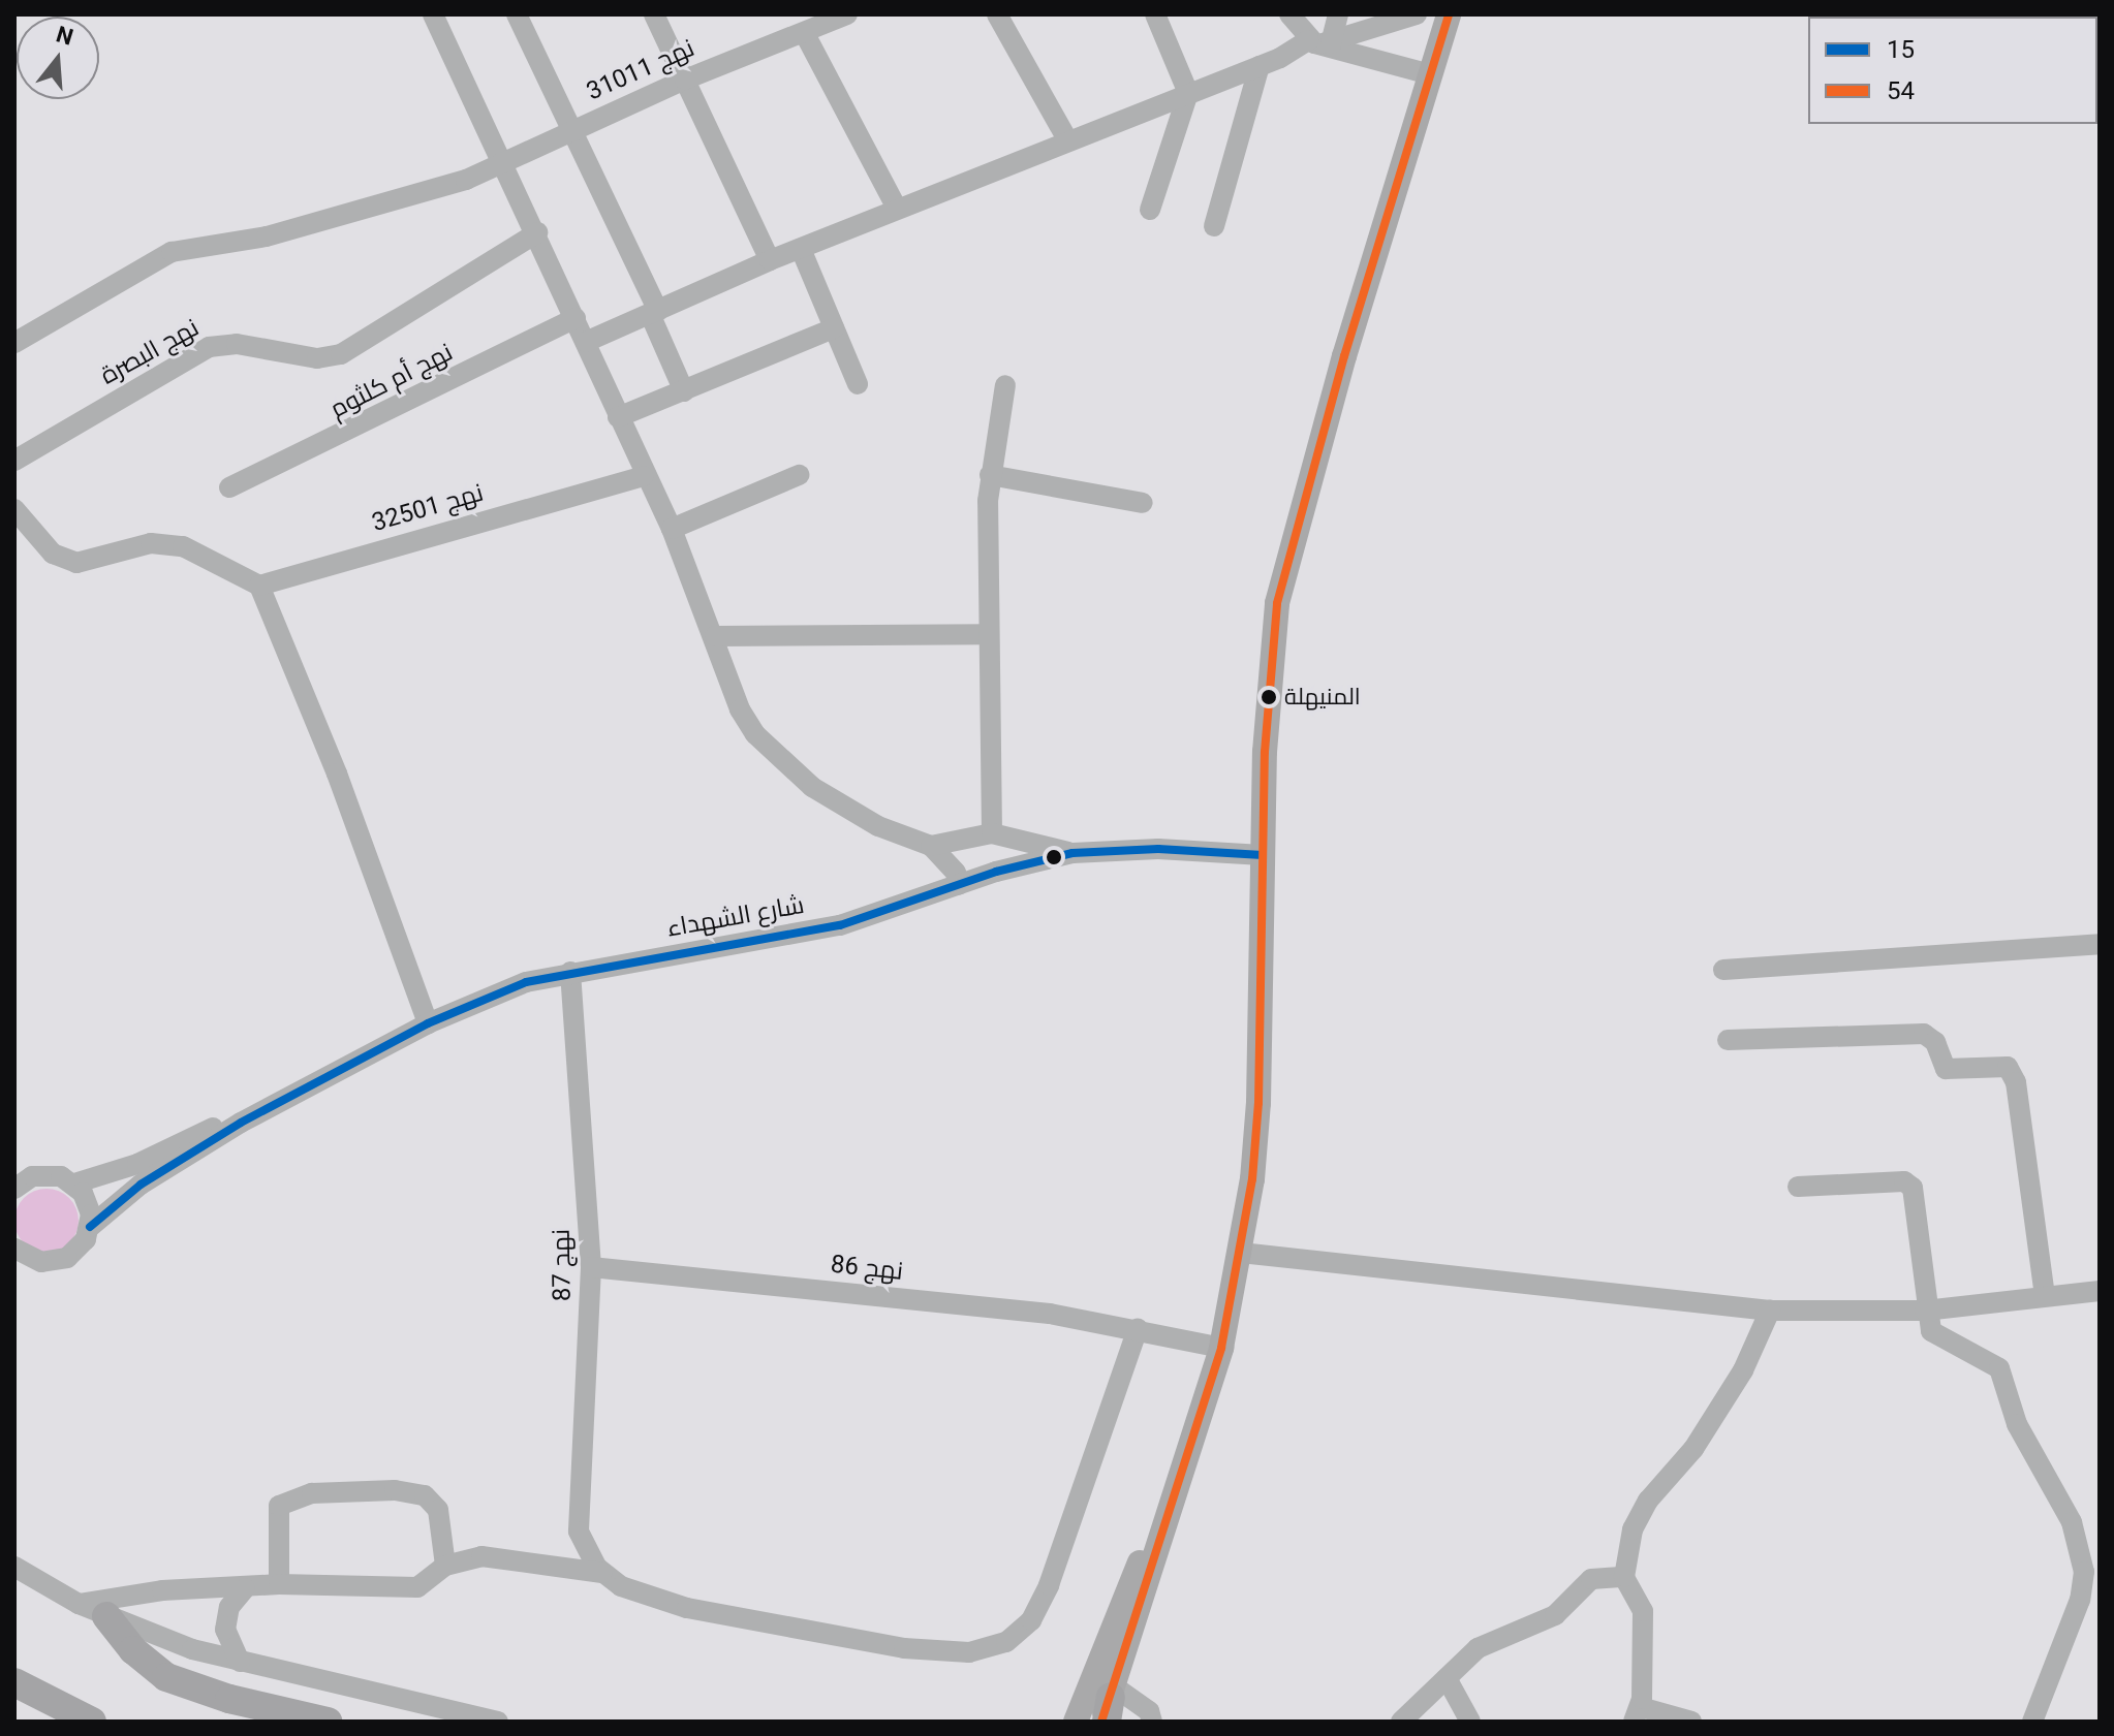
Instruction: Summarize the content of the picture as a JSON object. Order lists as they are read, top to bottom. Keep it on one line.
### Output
{"streets":{"street":["نهج 31011","نهج البصرة","نهج أم كلثوم","نهج 32501","شارع الشهداء","نهج 87","نهج 86"]},"crossings":[["شارع الشهداء","نهج 87"],["نهج 87","نهج 86"]],"places":["المنيهلة"],"lines":["transit line 54","transit line 15"],"legend":["15","54"],"north":"top"}
